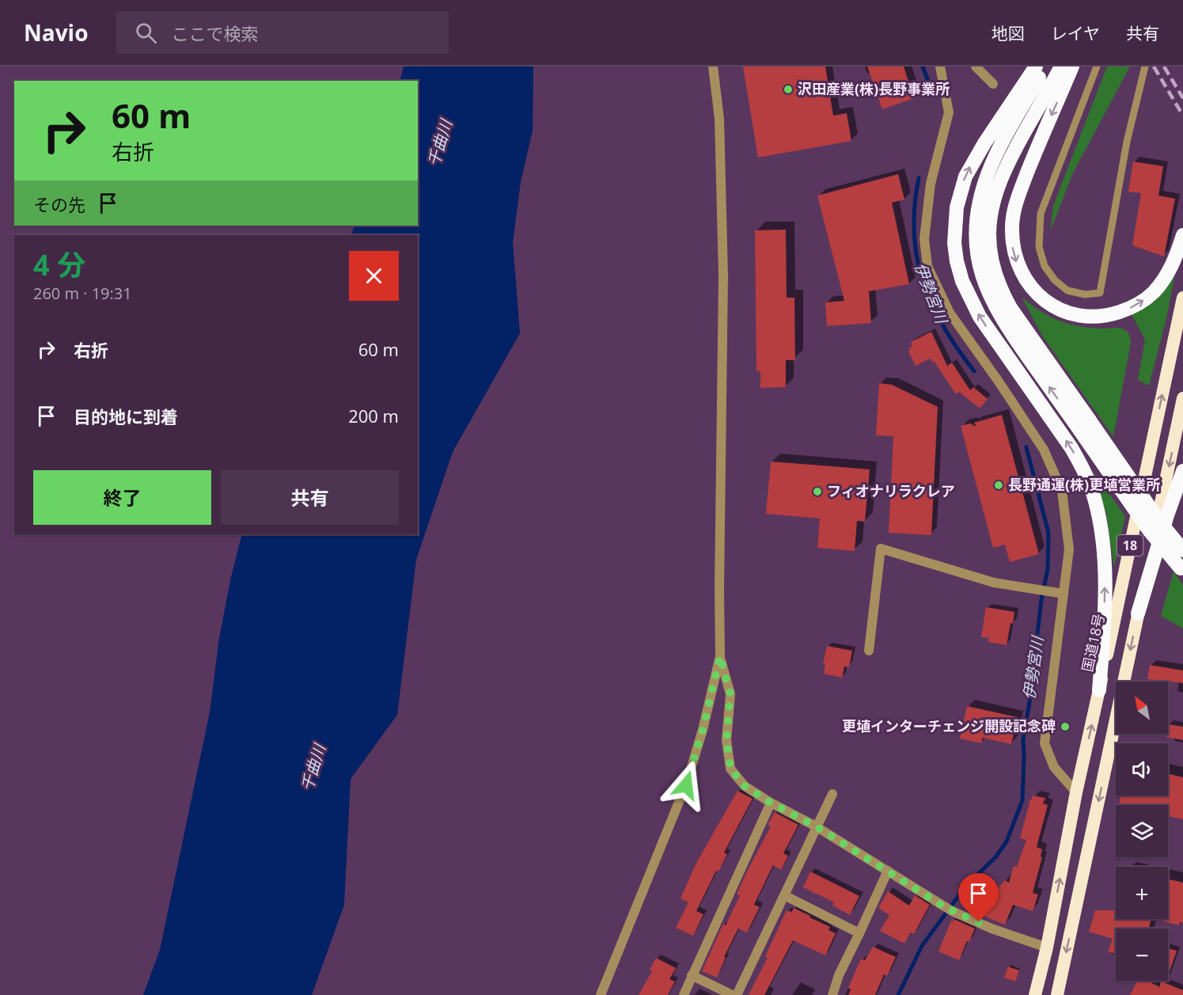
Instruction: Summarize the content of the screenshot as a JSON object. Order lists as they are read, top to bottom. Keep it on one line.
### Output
{"streets":{"highway":["18","国道18号"]},"water":["千曲川","伊勢宮川"],"places":["沢田産業(株)長野事業所","長野通運(株)更埴営業所","フィオナリラクレア","更埴インターチェンジ開設記念碑"],"north":"top left","page":{"header":"Navio","search":"ここで検索","nav":["地図","レイヤ","共有"],"turn":["60 m","右折"],"then":"その先","heading":["4 分","260 m · 19:31"],"list":[{"name":"右折","value":"60 m"},{"name":"目的地に到着","value":"200 m"}],"buttons":["終了","共有"],"map_buttons":["+","−"]}}
